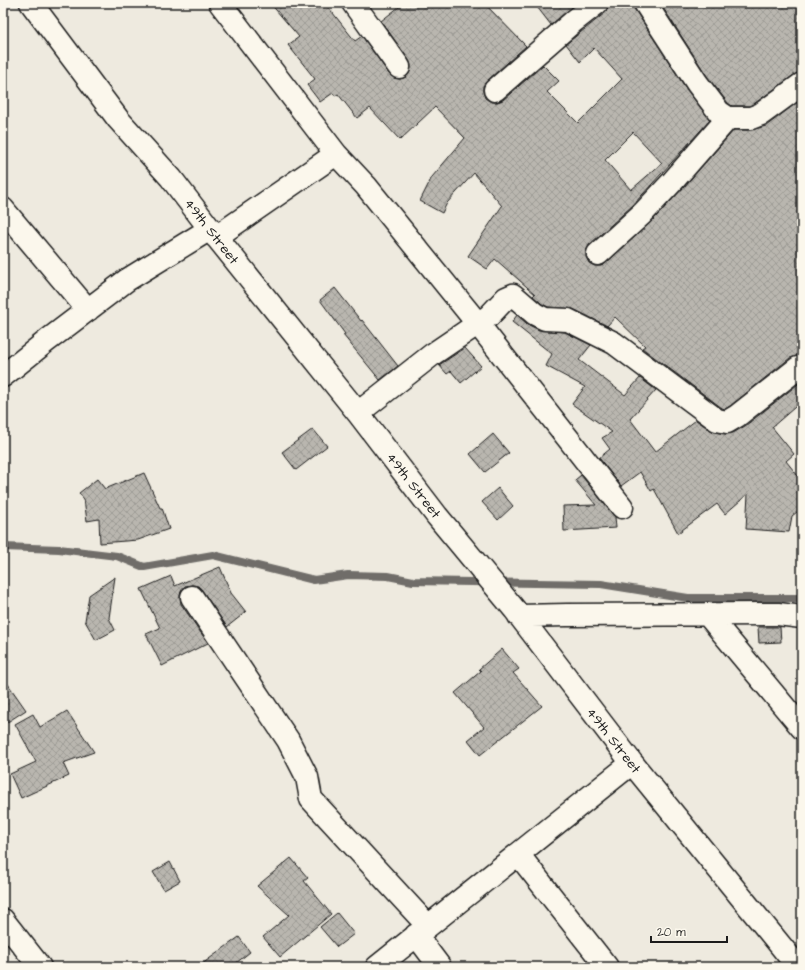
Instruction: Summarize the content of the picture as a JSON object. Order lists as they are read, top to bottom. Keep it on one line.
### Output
{"streets":{"street":["49th Street"]},"scale_bar":"20 m"}
